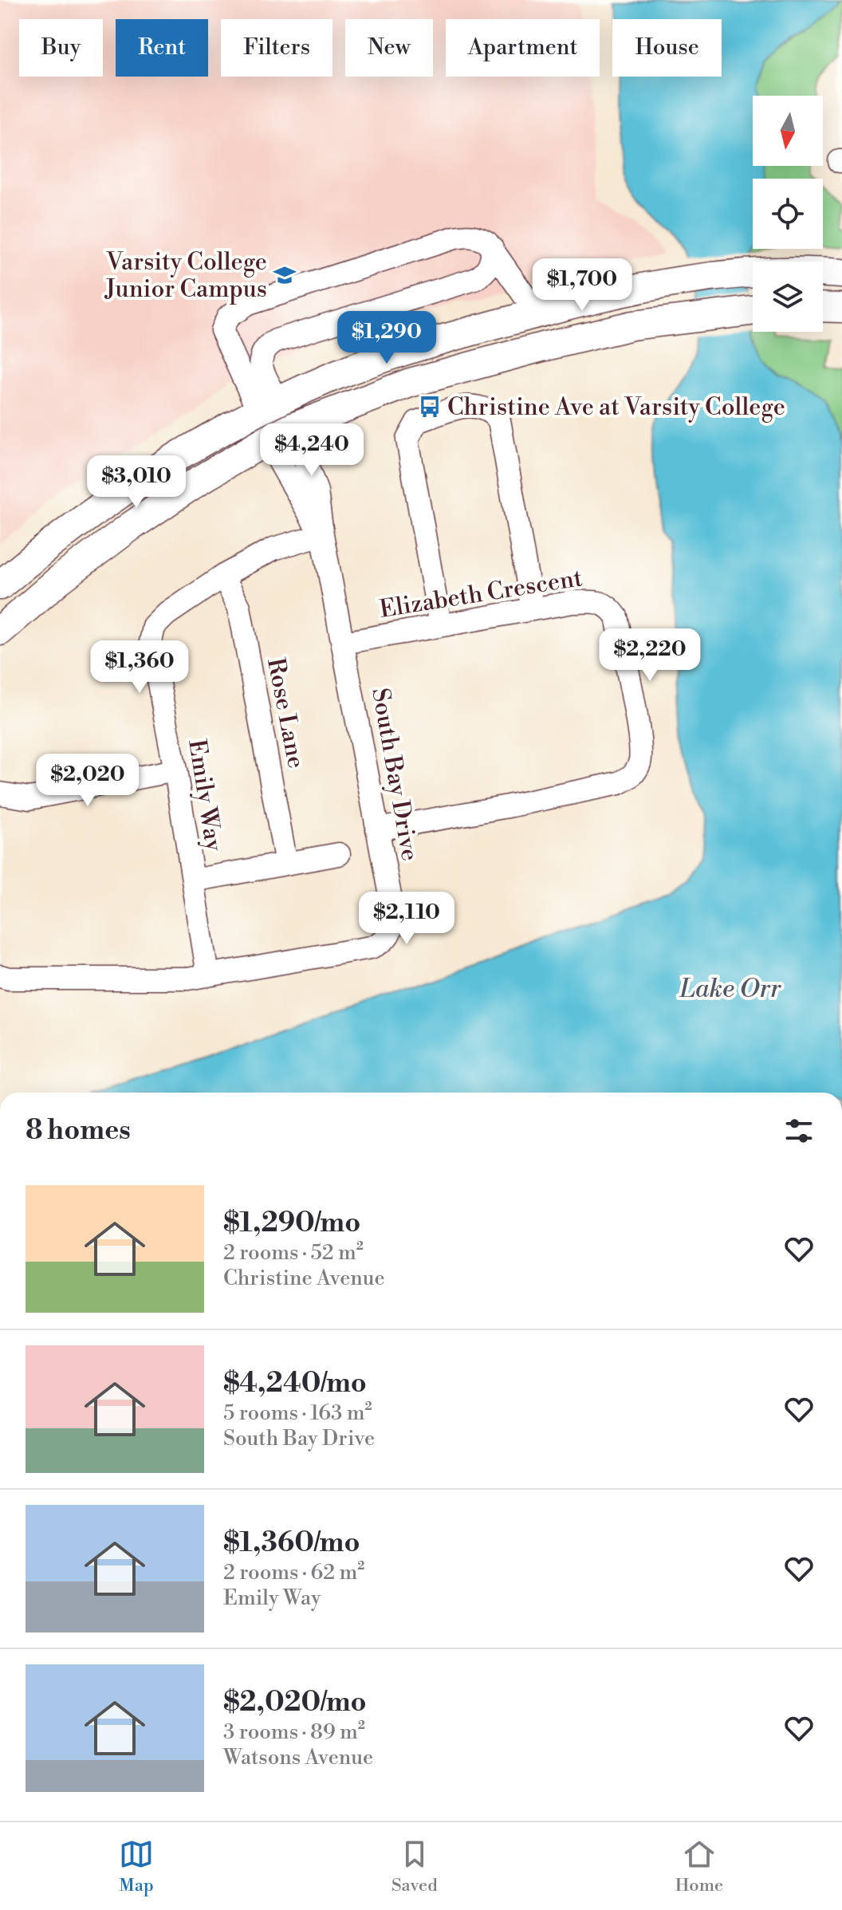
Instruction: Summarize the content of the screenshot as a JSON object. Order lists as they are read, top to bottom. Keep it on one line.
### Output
{"streets":{"street":["Elizabeth Crescent","Rose Lane","South Bay Drive","Emily Way"]},"crossings":[["Elizabeth Crescent","South Bay Drive"],["Rose Lane","Emily Way"],["South Bay Drive","Emily Way"]],"water":["Lake Orr"],"places":{"school or university":["Varsity College Junior Campus"],"bus stop":["Christine Ave at Varsity College"]},"north":"bottom","page":{"chip":["Buy","Rent","Filters","New","Apartment","House"],"price":["$1,700","$1,290","$4,240","$3,010","$2,220","$1,360","$2,020","$2,110"],"heading":"8 homes","list":[{"name":"$1,290/mo","note":"2 rooms · 52 m² · Christine Avenue"},{"name":"$4,240/mo","note":"5 rooms · 163 m² · South Bay Drive"},{"name":"$1,360/mo","note":"2 rooms · 62 m² · Emily Way"},{"name":"$2,020/mo","note":"3 rooms · 89 m² · Watsons Avenue"}],"tabs":["Map","Saved","Home"]}}
